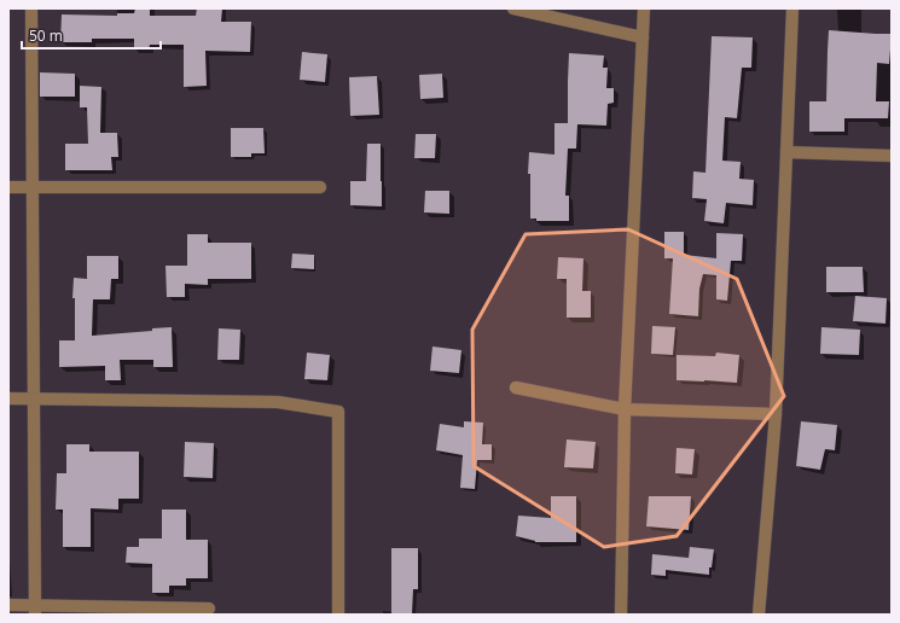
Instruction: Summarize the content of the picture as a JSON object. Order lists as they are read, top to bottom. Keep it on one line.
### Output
{"scale_bar":"50 m"}
